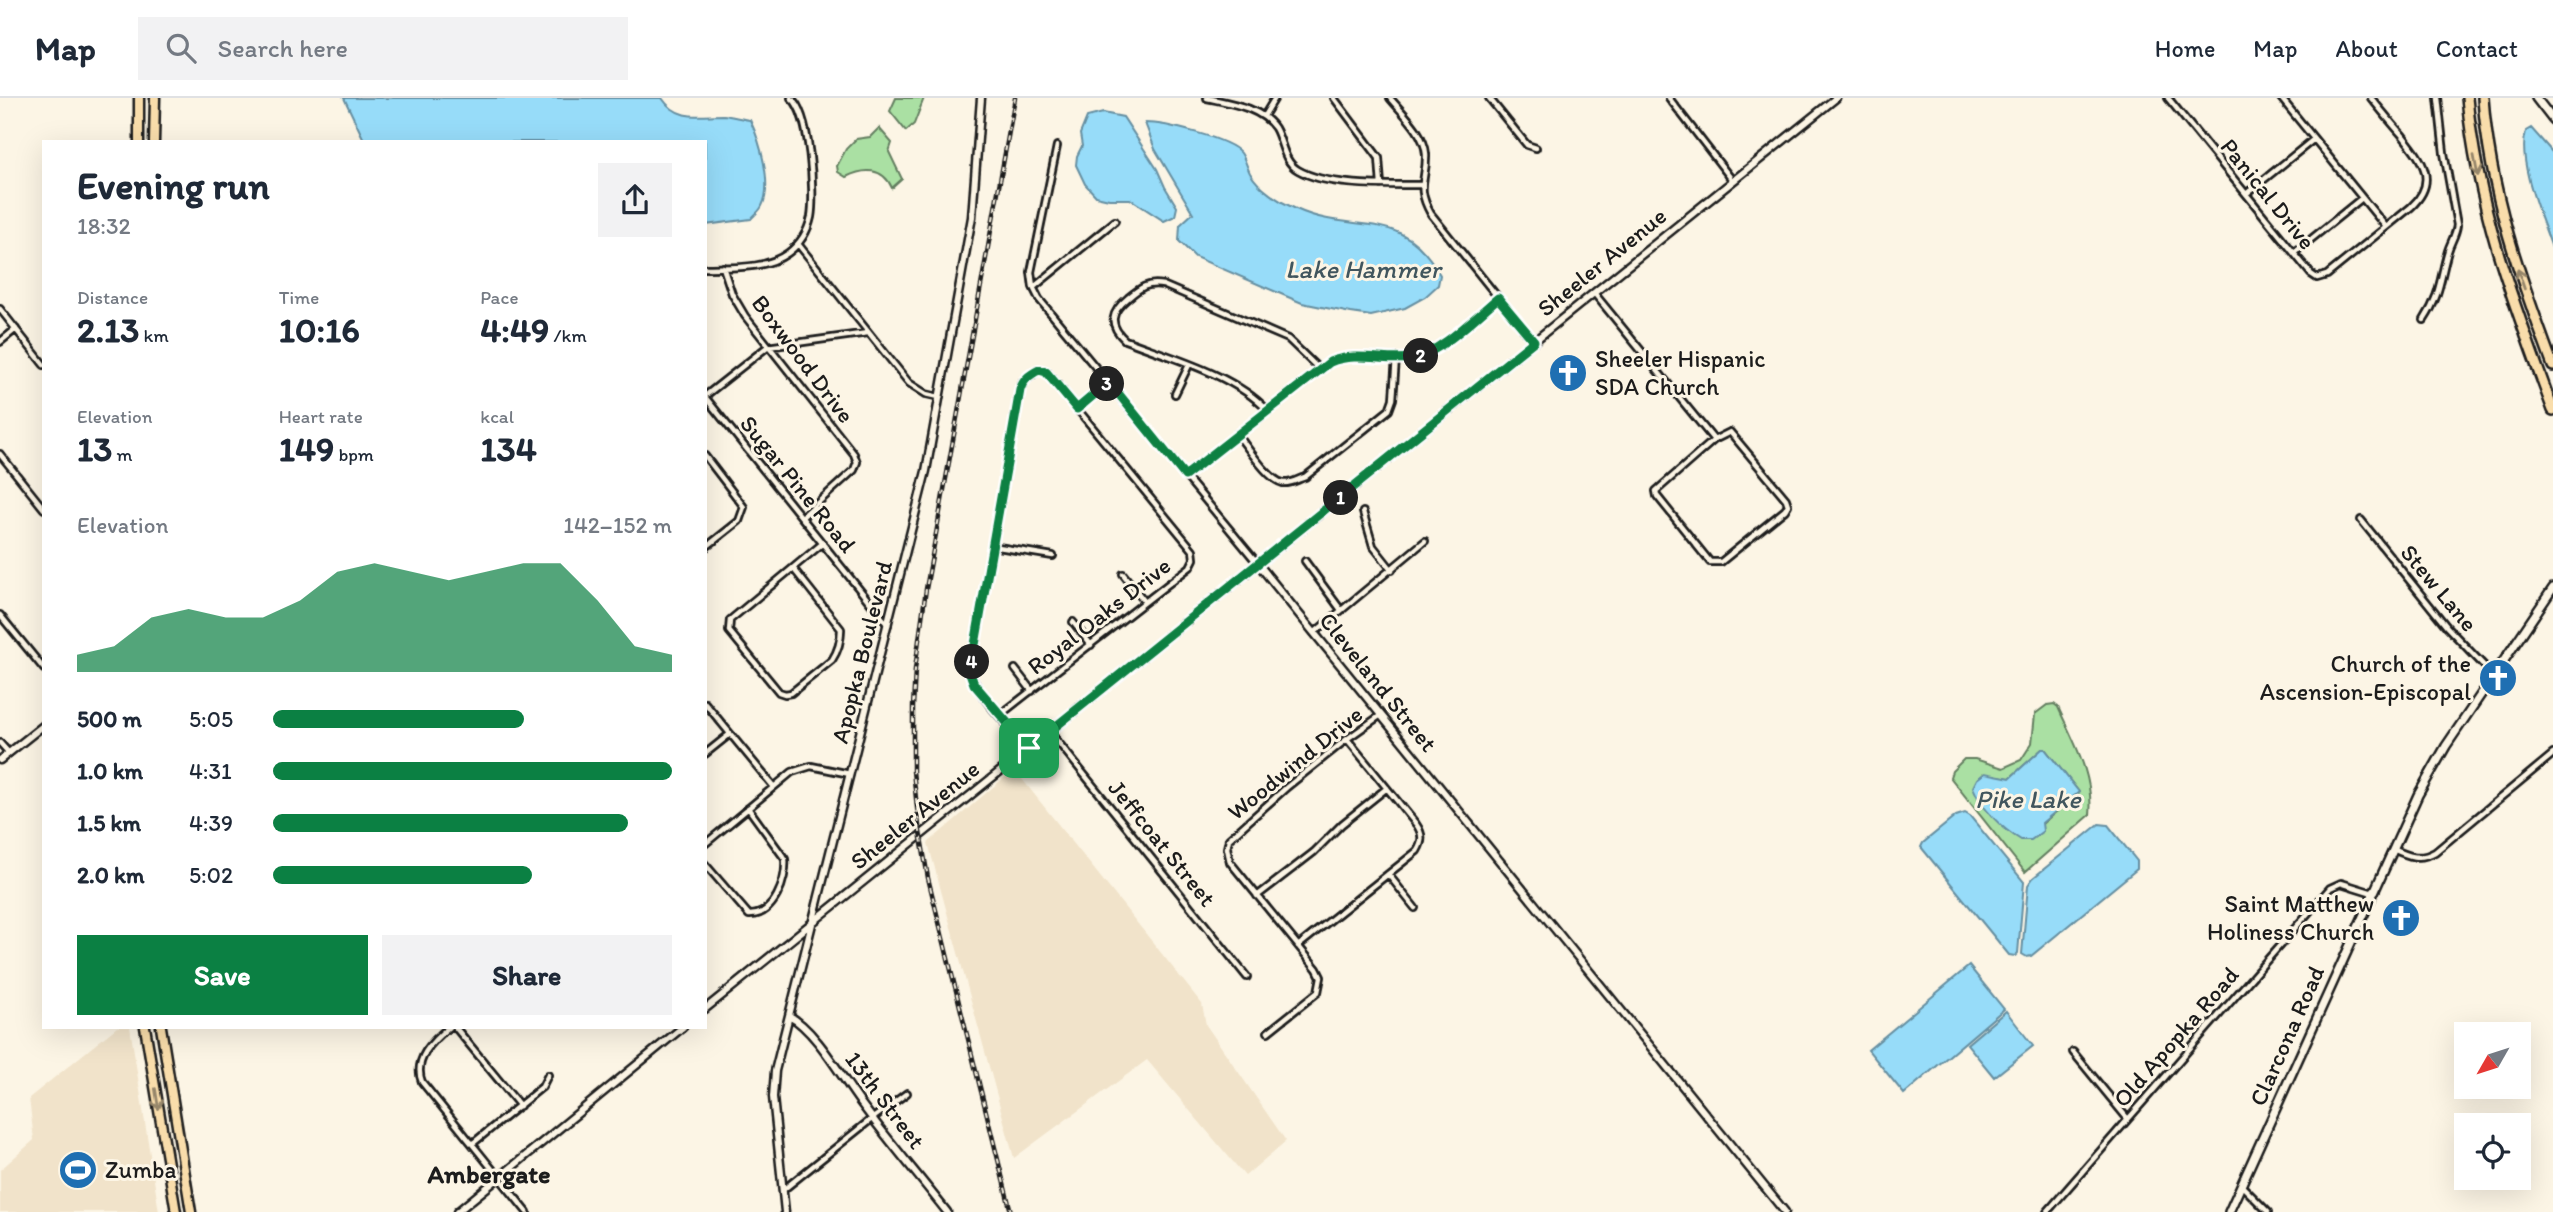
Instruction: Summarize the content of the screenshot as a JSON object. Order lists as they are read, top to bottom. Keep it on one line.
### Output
{"streets":{"main road":["Clarcona Road"],"street":["Panical Drive","Sheeler Avenue","Boxwood Drive","Sugar Pine Road","Stew Lane","Royal Oaks Drive","Apopka Boulevard","Cleveland Street","Woodwind Drive","Jeffcoat Street","Old Apopka Road","13th Street"]},"crossings":[["Sheeler Avenue","Royal Oaks Drive"],["Sheeler Avenue","Apopka Boulevard"],["Sheeler Avenue","Cleveland Street"],["Sheeler Avenue","Jeffcoat Street"],["Boxwood Drive","Sugar Pine Road"],["Sugar Pine Road","Apopka Boulevard"],["Stew Lane","Clarcona Road"],["Apopka Boulevard","13th Street"],["Cleveland Street","Woodwind Drive"],["Clarcona Road","Old Apopka Road"]],"districts":["Ambergate"],"water":["Lake Hammer","Pike Lake"],"places":{"church":["Sheeler Hispanic SDA Church","Church of the Ascension-Episcopal","Saint Matthew Holiness Church"],"sports":["Zumba"]},"north":"bottom left","page":{"header":"Map","search":"Search here","nav":["Home","Map","About","Contact"],"heading":["Evening run","18:32"],"stats":[["Distance","2.13 km"],["Time","10:16"],["Pace","4:49 /km"],["Elevation","13 m"],["Heart rate","149 bpm"],["kcal","134"]],"pins":["2","3","1","4"],"chart":["Elevation","142–152 m"],"list":[{"name":"500 m","note":"5:05"},{"name":"1.0 km","note":"4:31"},{"name":"1.5 km","note":"4:39"},{"name":"2.0 km","note":"5:02"}],"buttons":["Save","Share"]}}
